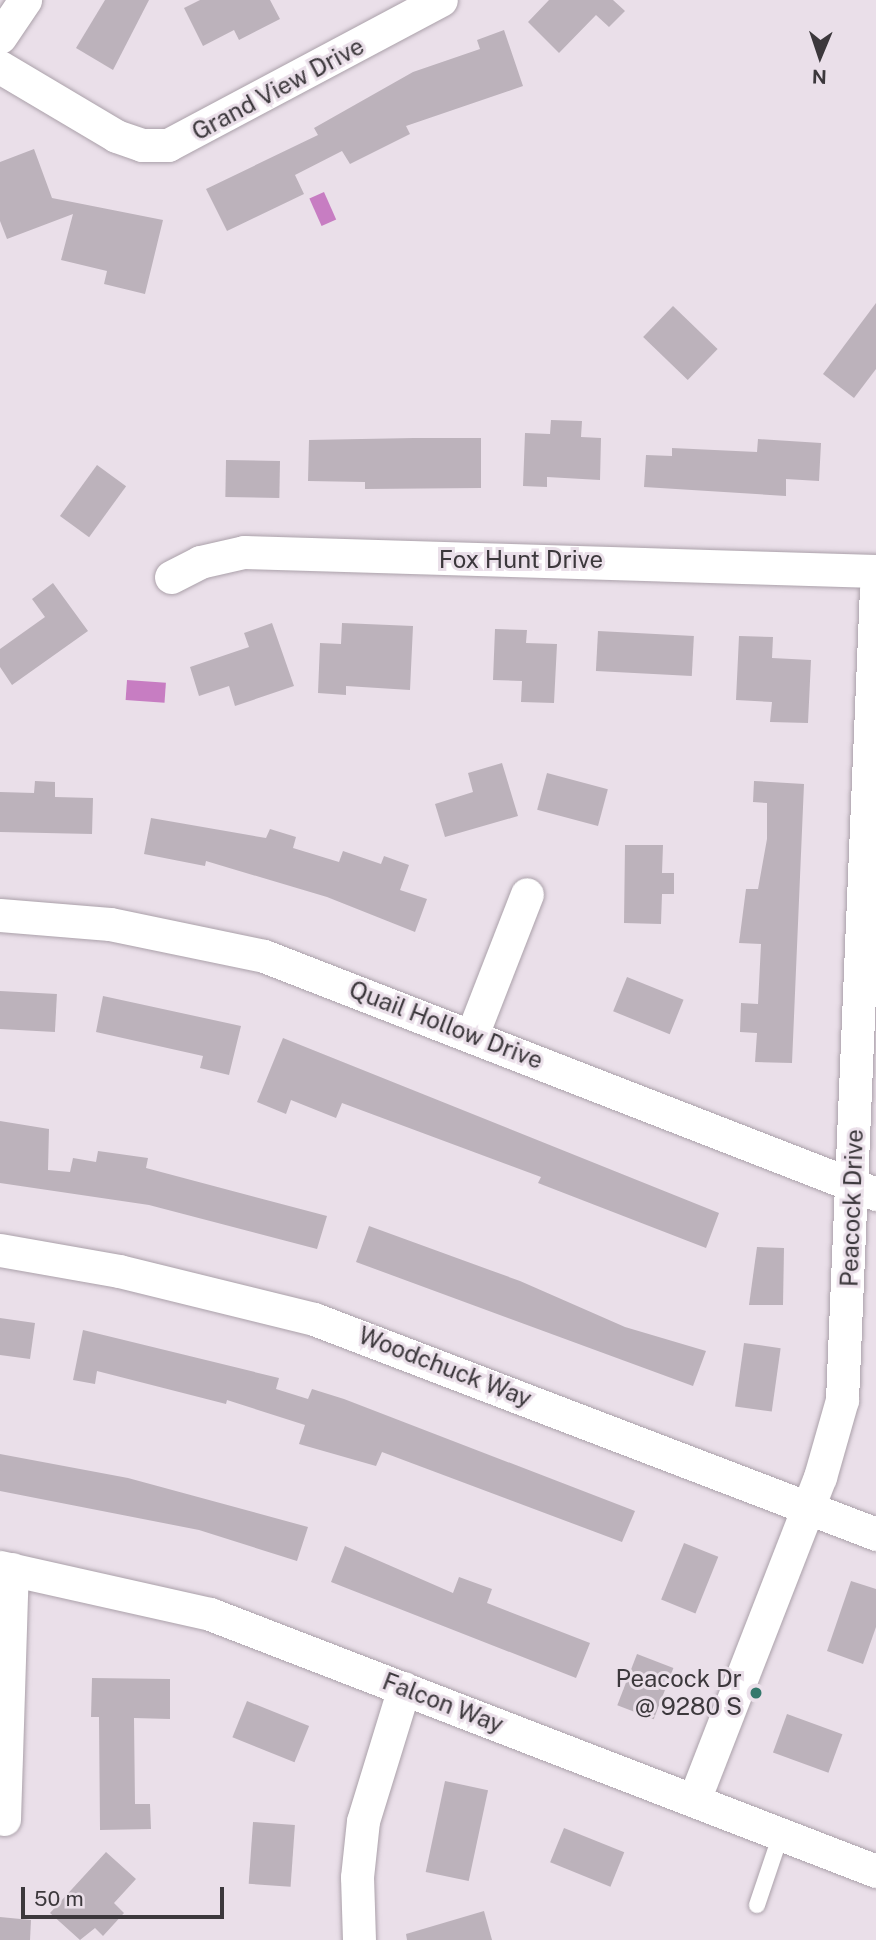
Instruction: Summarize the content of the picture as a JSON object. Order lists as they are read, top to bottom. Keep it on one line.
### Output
{"streets":{"street":["Grand View Drive","Fox Hunt Drive","Quail Hollow Drive","Peacock Drive","Woodchuck Way","Falcon Way"]},"crossings":[["Quail Hollow Drive","Peacock Drive"],["Peacock Drive","Woodchuck Way"],["Peacock Drive","Falcon Way"]],"places":["Peacock Dr @ 9280 S"],"scale_bar":"50 m","north":"bottom"}
